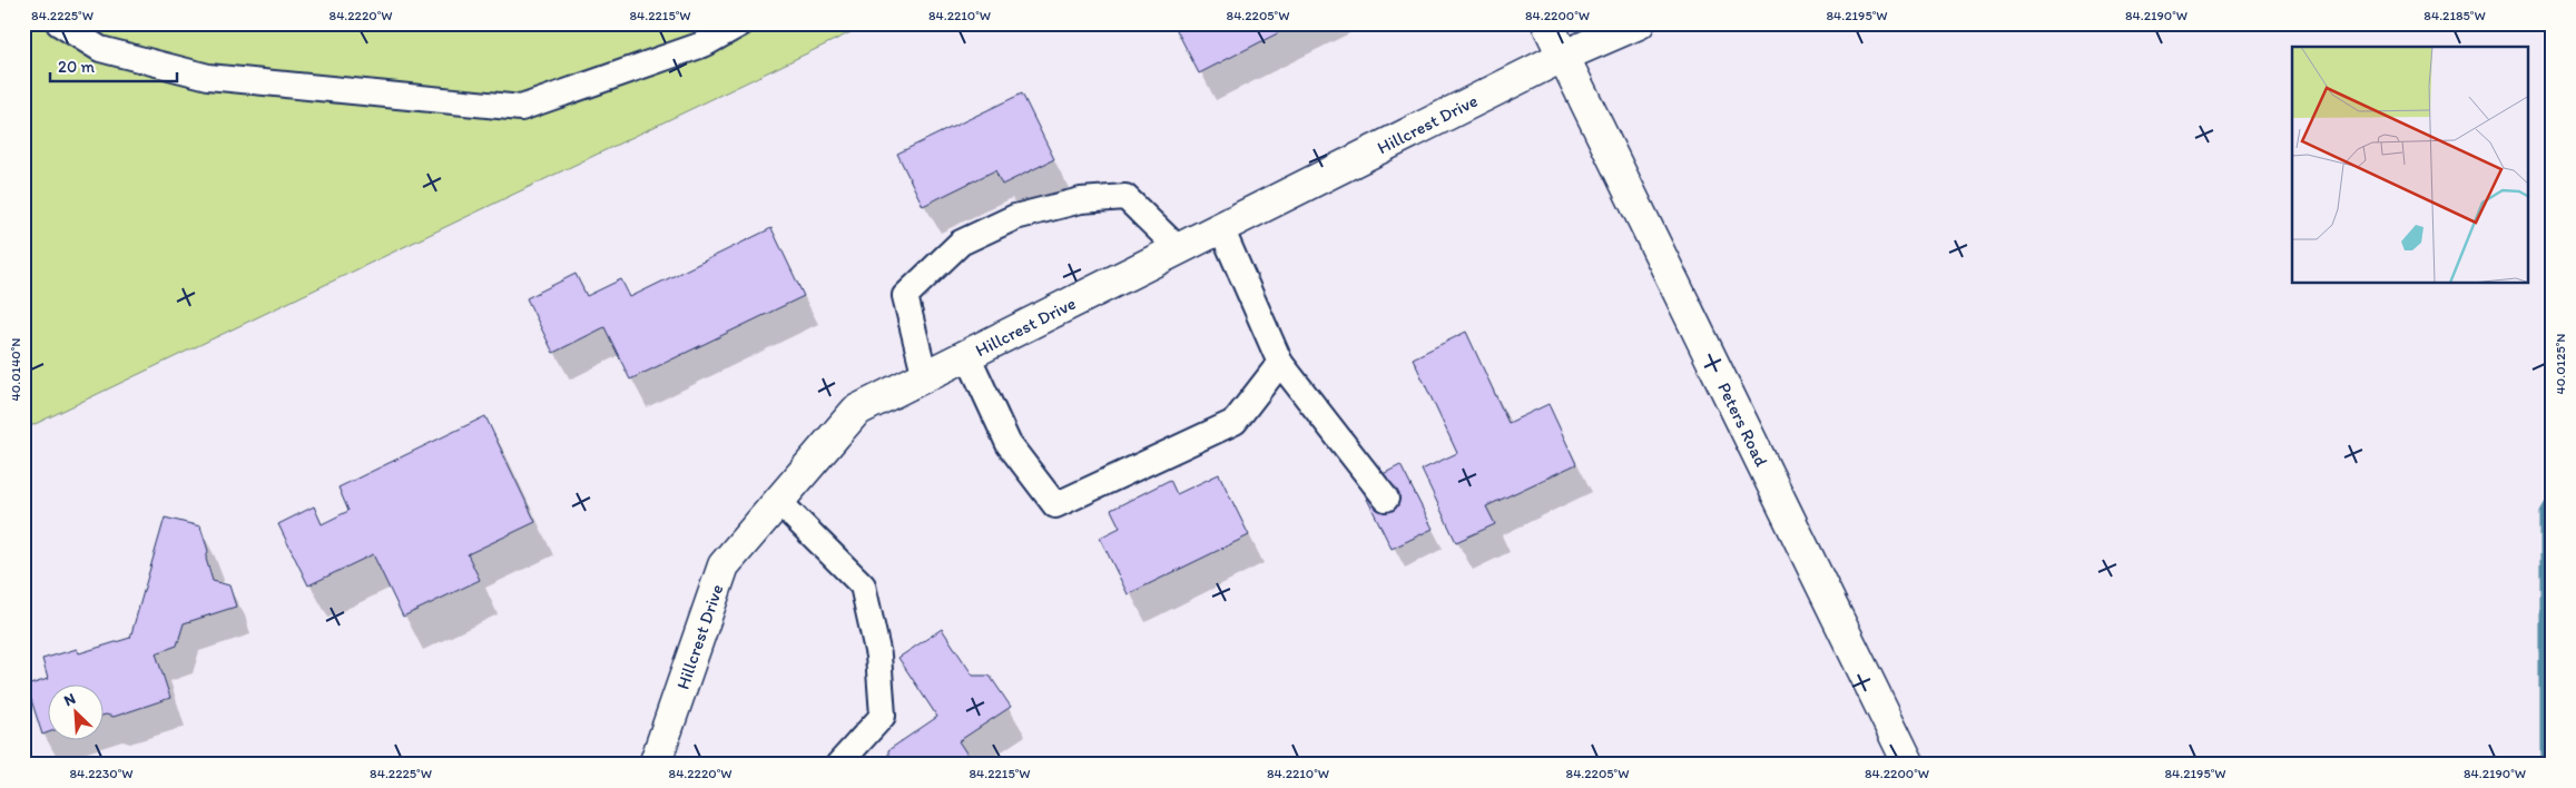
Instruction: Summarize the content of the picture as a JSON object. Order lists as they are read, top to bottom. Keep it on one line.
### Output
{"streets":{"street":["Hillcrest Drive","Peters Road"]},"crossings":[["Hillcrest Drive","Peters Road"]],"scale_bar":"20 m","north":"top left","coordinates":["84.2225°W","84.2220°W","84.2215°W","84.2210°W","84.2205°W","84.2200°W","84.2195°W","84.2190°W","84.2185°W","40.0125°N","40.0140°N","84.2230°W"]}
